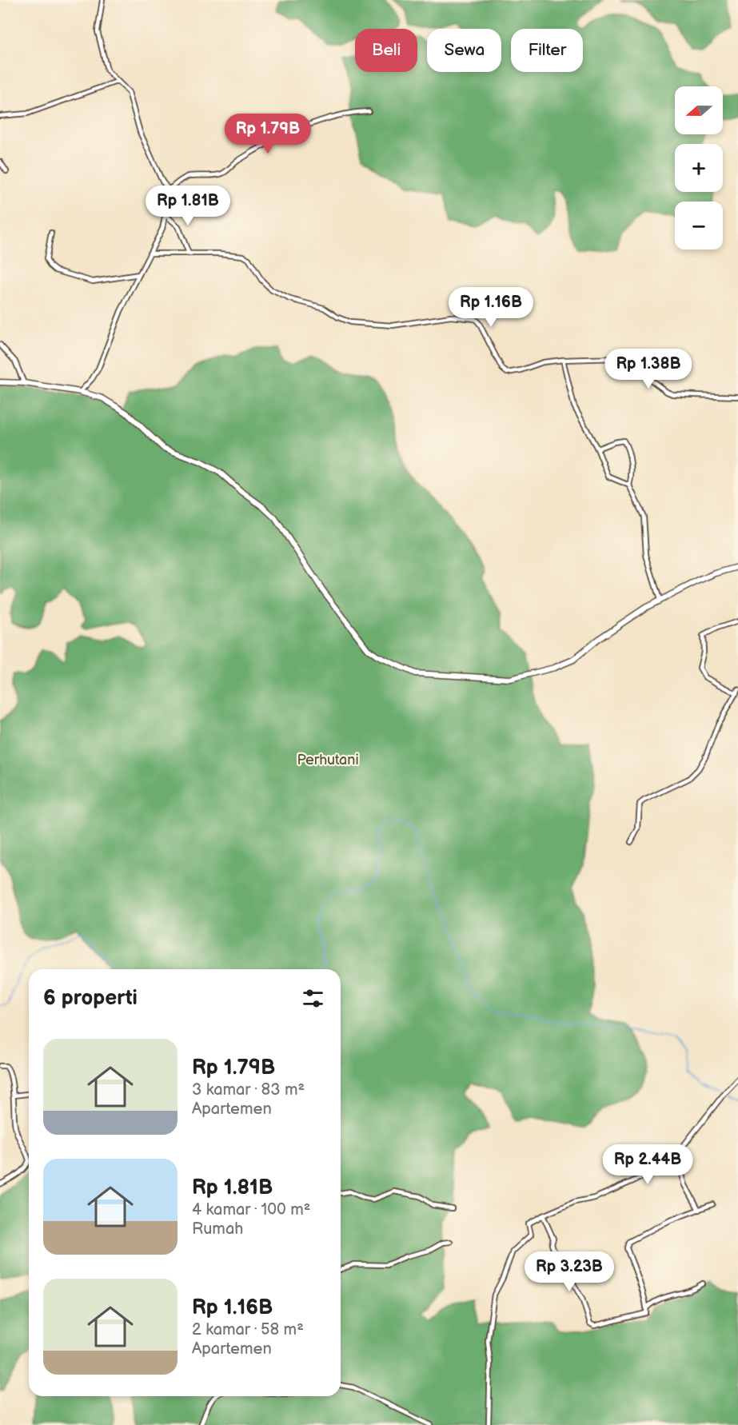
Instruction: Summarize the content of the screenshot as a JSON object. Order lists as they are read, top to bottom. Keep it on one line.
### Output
{"parks":["Perhutani"],"north":"left","page":{"chip":["Beli","Sewa","Filter"],"map_buttons":["+","−"],"price":["Rp 1.79B","Rp 1.81B","Rp 1.16B","Rp 1.38B","Rp 2.44B","Rp 3.23B"],"heading":"6 properti","list":[{"name":"Rp 1.79B","note":"3 kamar · 83 m² · Apartemen"},{"name":"Rp 1.81B","note":"4 kamar · 100 m² · Rumah"},{"name":"Rp 1.16B","note":"2 kamar · 58 m² · Apartemen"}]}}
